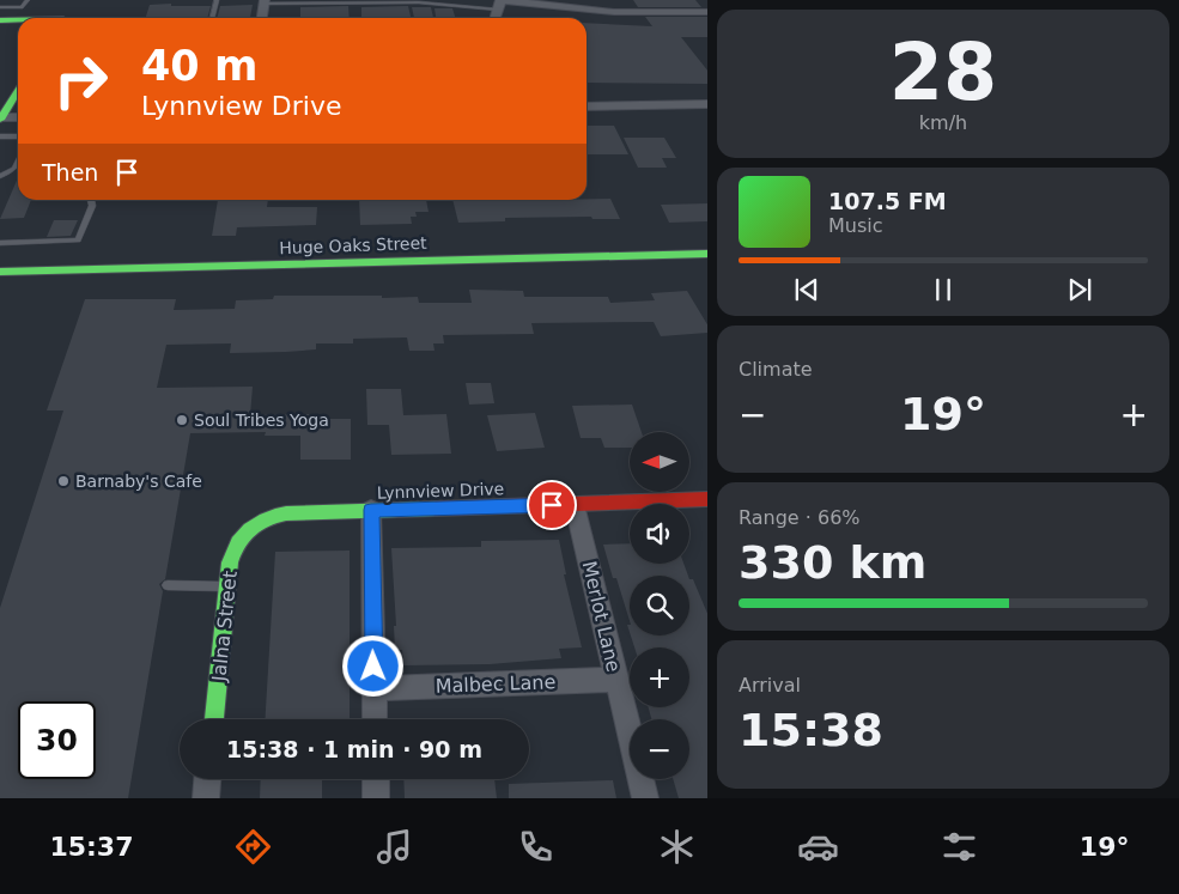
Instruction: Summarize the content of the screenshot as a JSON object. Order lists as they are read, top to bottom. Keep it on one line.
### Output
{"streets":{"street":["Huge Oaks Street","Lynnview Drive","Merlot Lane","Jalna Street","Malbec Lane"]},"crossings":[["Lynnview Drive","Merlot Lane"],["Lynnview Drive","Jalna Street"],["Merlot Lane","Malbec Lane"]],"places":["Soul Tribes Yoga","Barnaby's Cafe"],"north":"left","page":{"tile":[["28","km/h"],"Climate",["Range · 66%","330 km"],["Arrival","15:38"]],"turn":["40 m","Lynnview Drive"],"then":"Then","song":["107.5 FM","Music"],"heat":["−","19°","+"],"map_buttons":["+","−"],"limit":"30","trip":"15:38 · 1 min · 90 m","tabs":["15:37","19°"]}}
